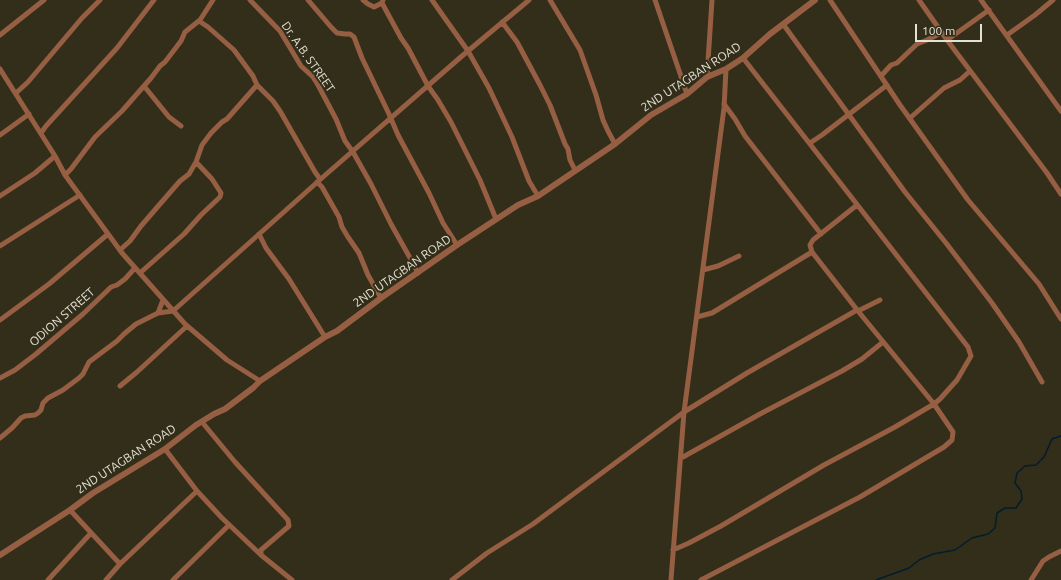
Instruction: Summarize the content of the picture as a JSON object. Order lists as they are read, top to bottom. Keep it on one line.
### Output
{"streets":{"street":["Dr. A.B. STREET","2ND UTAGBAN ROAD","ODION STREET"]},"crossings":[["Dr. A.B. STREET","2ND UTAGBAN ROAD"]],"scale_bar":"100 m"}
